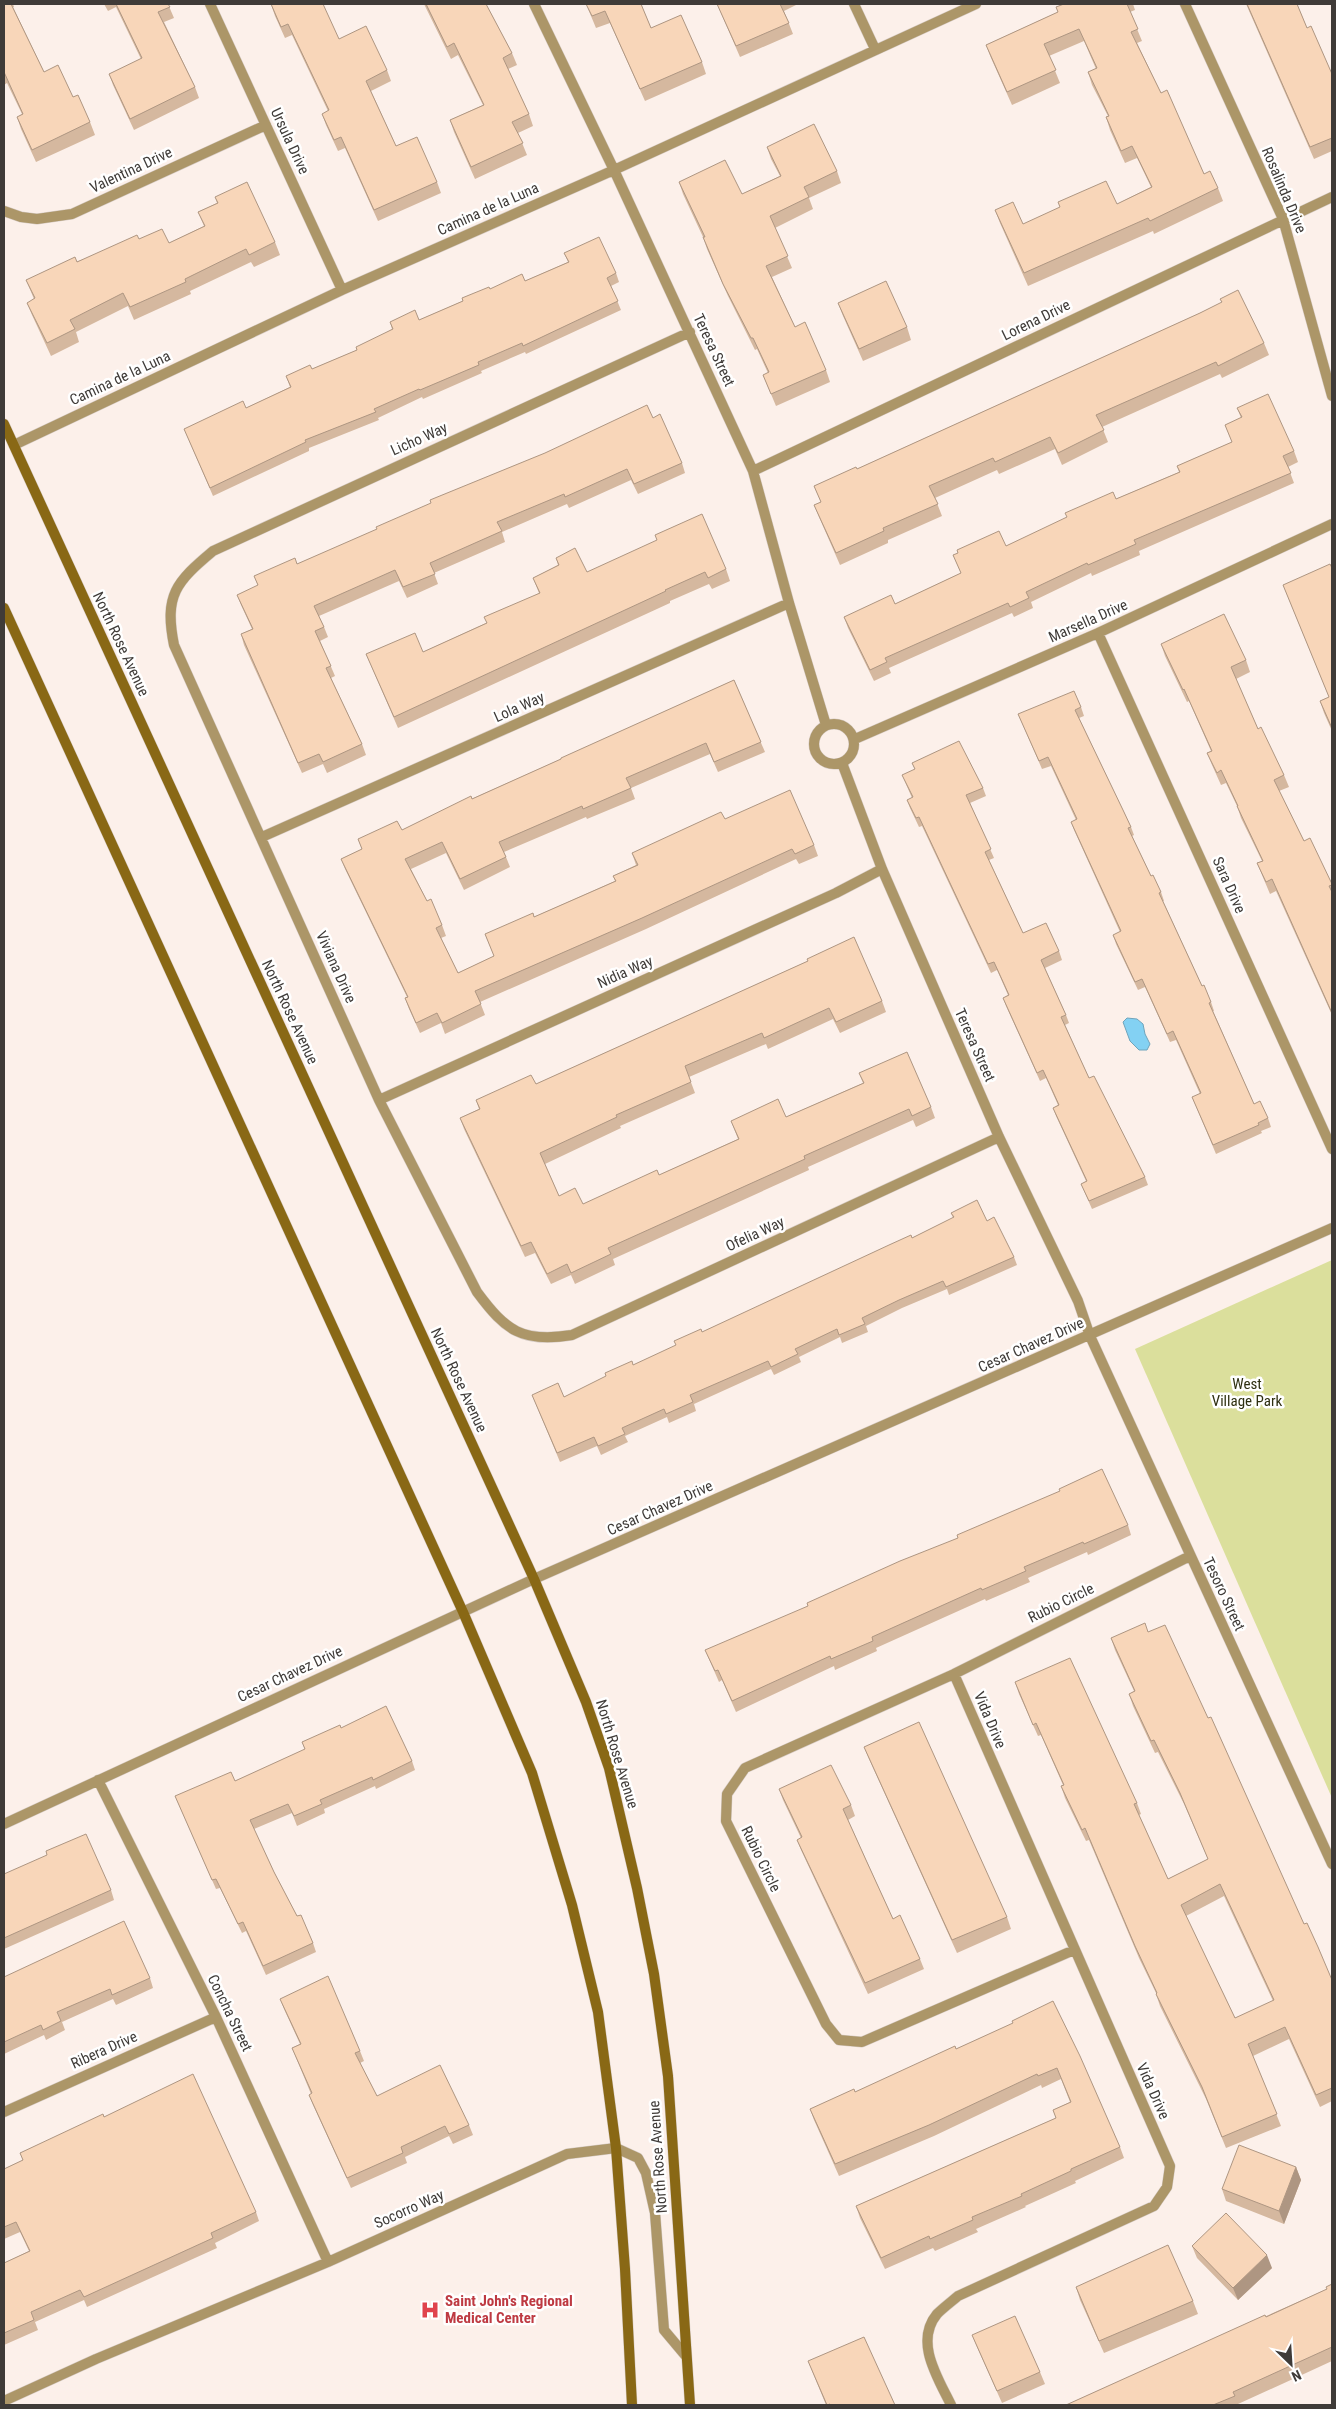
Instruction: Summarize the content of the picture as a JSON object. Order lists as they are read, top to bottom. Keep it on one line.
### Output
{"streets":{"main road":["North Rose Avenue"],"street":["Ursula Drive","Valentina Drive","Rosalinda Drive","Camina de la Luna","Lorena Drive","Teresa Street","Licho Way","Marsella Drive","Lola Way","Sara Drive","Viviana Drive","Nidia Way","Ofelia Way","Cesar Chavez Drive","Tesoro Street","Rubio Circle","Vida Drive","Concha Street","Ribera Drive","Socorro Way"]},"crossings":[["Ursula Drive","Valentina Drive"],["Ursula Drive","Camina de la Luna"],["Rosalinda Drive","Lorena Drive"],["Camina de la Luna","Teresa Street"],["Camina de la Luna","North Rose Avenue"],["Lorena Drive","Teresa Street"],["Teresa Street","Licho Way"],["Teresa Street","Marsella Drive"],["Teresa Street","Lola Way"],["Teresa Street","Nidia Way"],["Teresa Street","Ofelia Way"],["Teresa Street","Cesar Chavez Drive"],["Teresa Street","Tesoro Street"],["Licho Way","Viviana Drive"],["Marsella Drive","Sara Drive"],["North Rose Avenue","Cesar Chavez Drive"],["Lola Way","Viviana Drive"],["Viviana Drive","Nidia Way"],["Viviana Drive","Ofelia Way"],["Cesar Chavez Drive","Tesoro Street"],["Cesar Chavez Drive","Concha Street"],["Tesoro Street","Rubio Circle"],["Rubio Circle","Vida Drive"],["Concha Street","Ribera Drive"],["Concha Street","Socorro Way"]],"parks":["West Village Park"],"places":{"hospital":["Saint John's Regional Medical Center"]},"north":"bottom right"}
